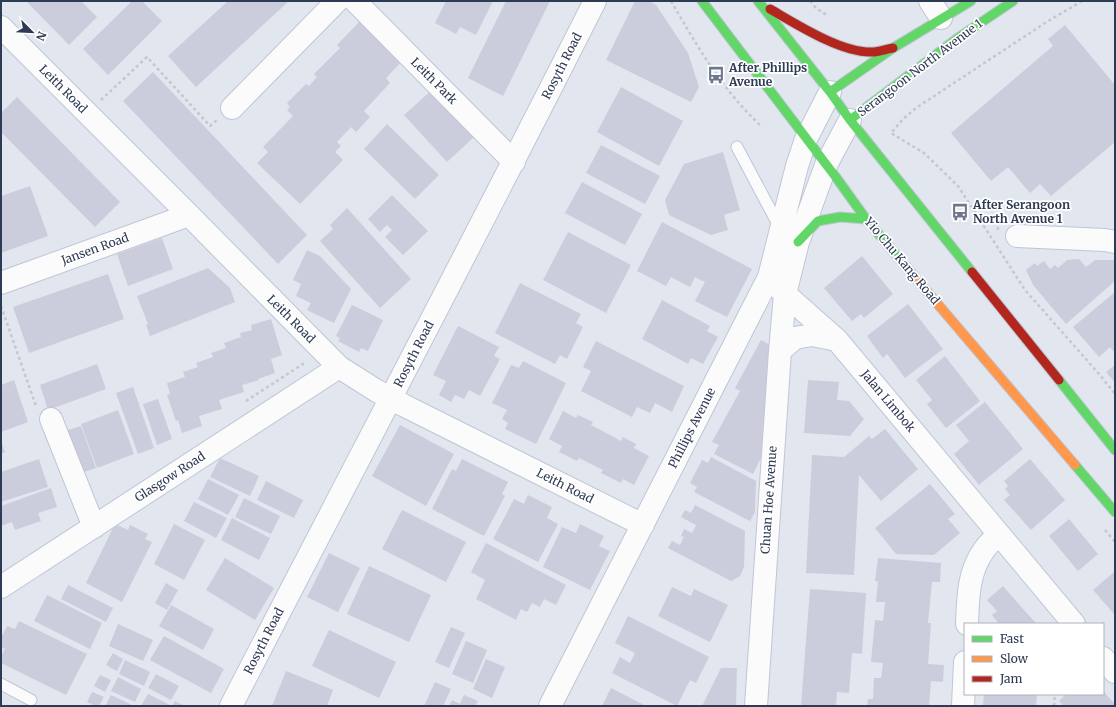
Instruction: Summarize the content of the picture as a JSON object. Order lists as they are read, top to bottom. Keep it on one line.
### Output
{"streets":{"main road":["Serangoon North Avenue 1","Yio Chu Kang Road"],"street":["Rosyth Road","Leith Park","Leith Road","Jansen Road","Jalan Limbok","Phillips Avenue","Glasgow Road","Chuan Hoe Avenue"]},"crossings":[["Rosyth Road","Leith Park"],["Rosyth Road","Leith Road"],["Serangoon North Avenue 1","Yio Chu Kang Road"],["Serangoon North Avenue 1","Phillips Avenue"],["Leith Road","Jansen Road"],["Leith Road","Phillips Avenue"],["Leith Road","Glasgow Road"],["Yio Chu Kang Road","Phillips Avenue"],["Jalan Limbok","Phillips Avenue"],["Jalan Limbok","Chuan Hoe Avenue"],["Phillips Avenue","Chuan Hoe Avenue"]],"places":{"bus stop":["After Phillips Avenue","After Serangoon North Avenue 1"]},"legend":["Fast","Slow","Jam"],"north":"bottom right"}
